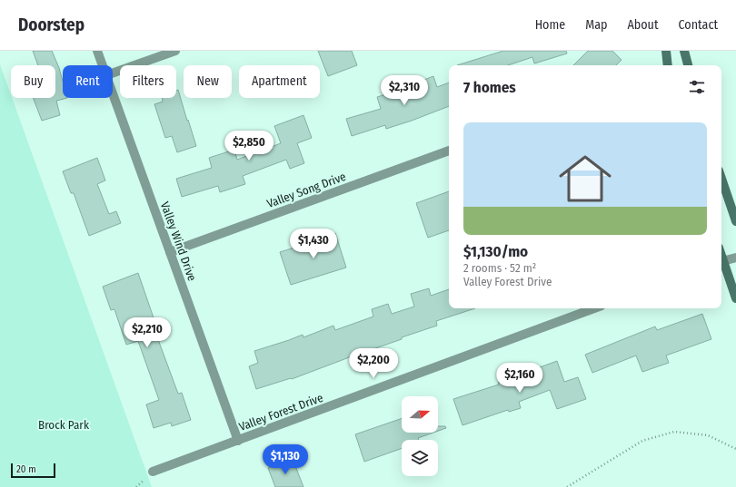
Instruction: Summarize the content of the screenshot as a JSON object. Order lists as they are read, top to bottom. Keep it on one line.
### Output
{"streets":{"street":["Valley Song Drive","Valley Wind Drive","Valley Forest Drive"]},"crossings":[["Valley Song Drive","Valley Wind Drive"],["Valley Wind Drive","Valley Forest Drive"]],"parks":["Brock Park"],"scale_bar":"20 m","north":"right","page":{"header":"Doorstep","nav":["Home","Map","About","Contact"],"chip":["Buy","Rent","Filters","New","Apartment"],"heading":"7 homes","price":["$2,310","$2,850","$1,430","$2,210","$2,200","$2,160","$1,130"],"list":[{"name":"$1,130/mo","note":"2 rooms · 52 m² · Valley Forest Drive"}],"scale":"20 m"}}
